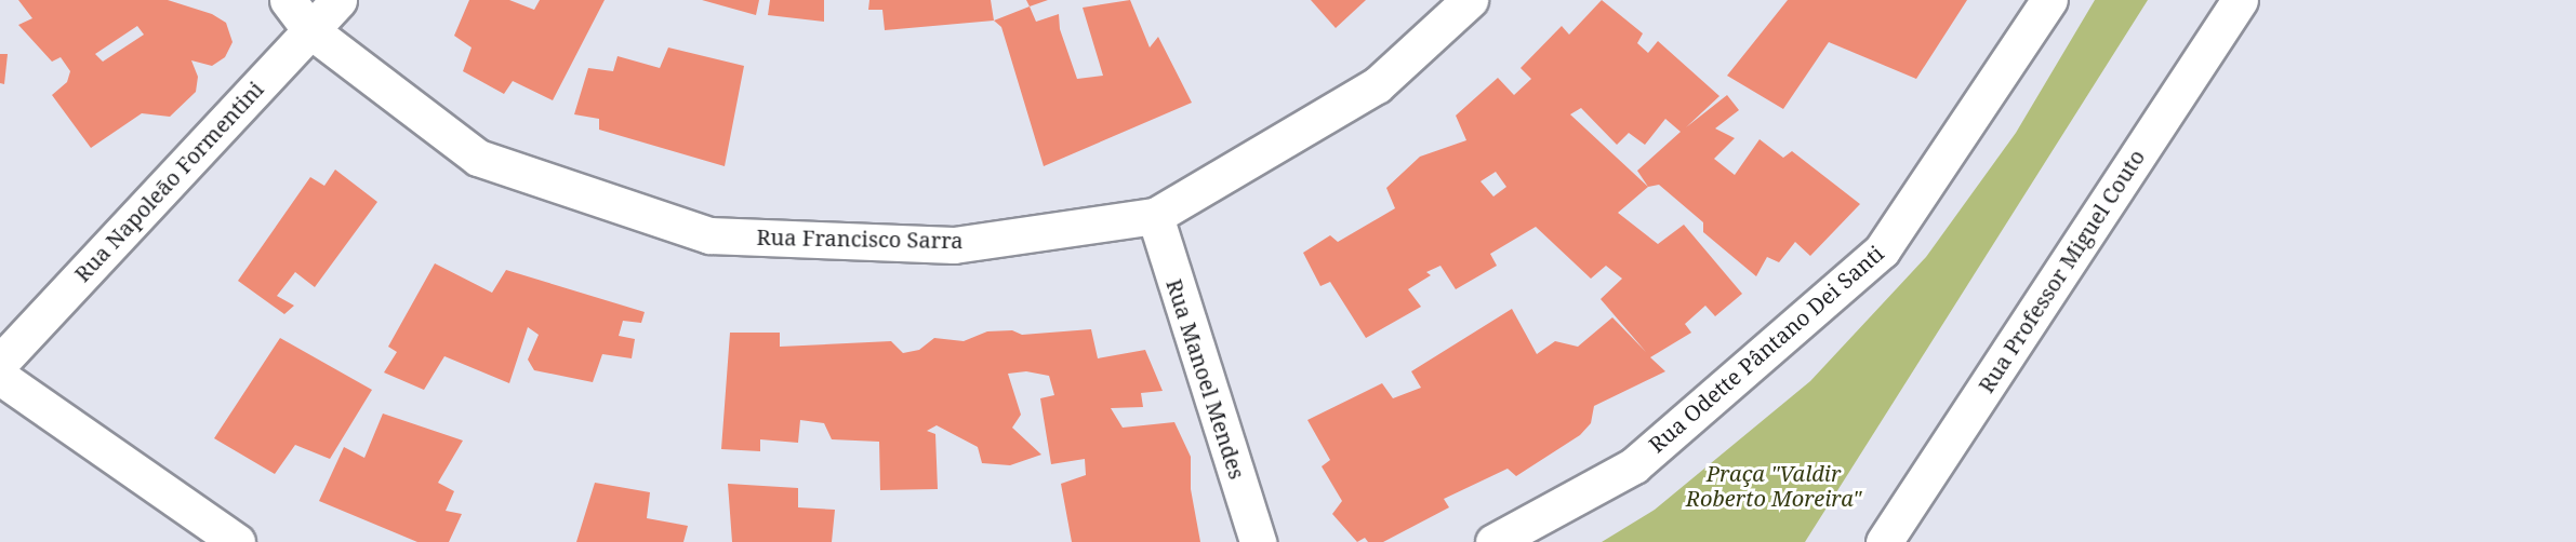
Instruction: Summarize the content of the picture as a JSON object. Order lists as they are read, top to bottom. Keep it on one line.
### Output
{"streets":{"street":["Rua Napoleão Formentini","Rua Francisco Sarra","Rua Professor Miguel Couto","Rua Odette Pântano Dei Santi","Rua Manoel Mendes"]},"crossings":[["Rua Napoleão Formentini","Rua Francisco Sarra"],["Rua Francisco Sarra","Rua Manoel Mendes"]],"parks":["Praça \"Valdir Roberto Moreira\""]}
